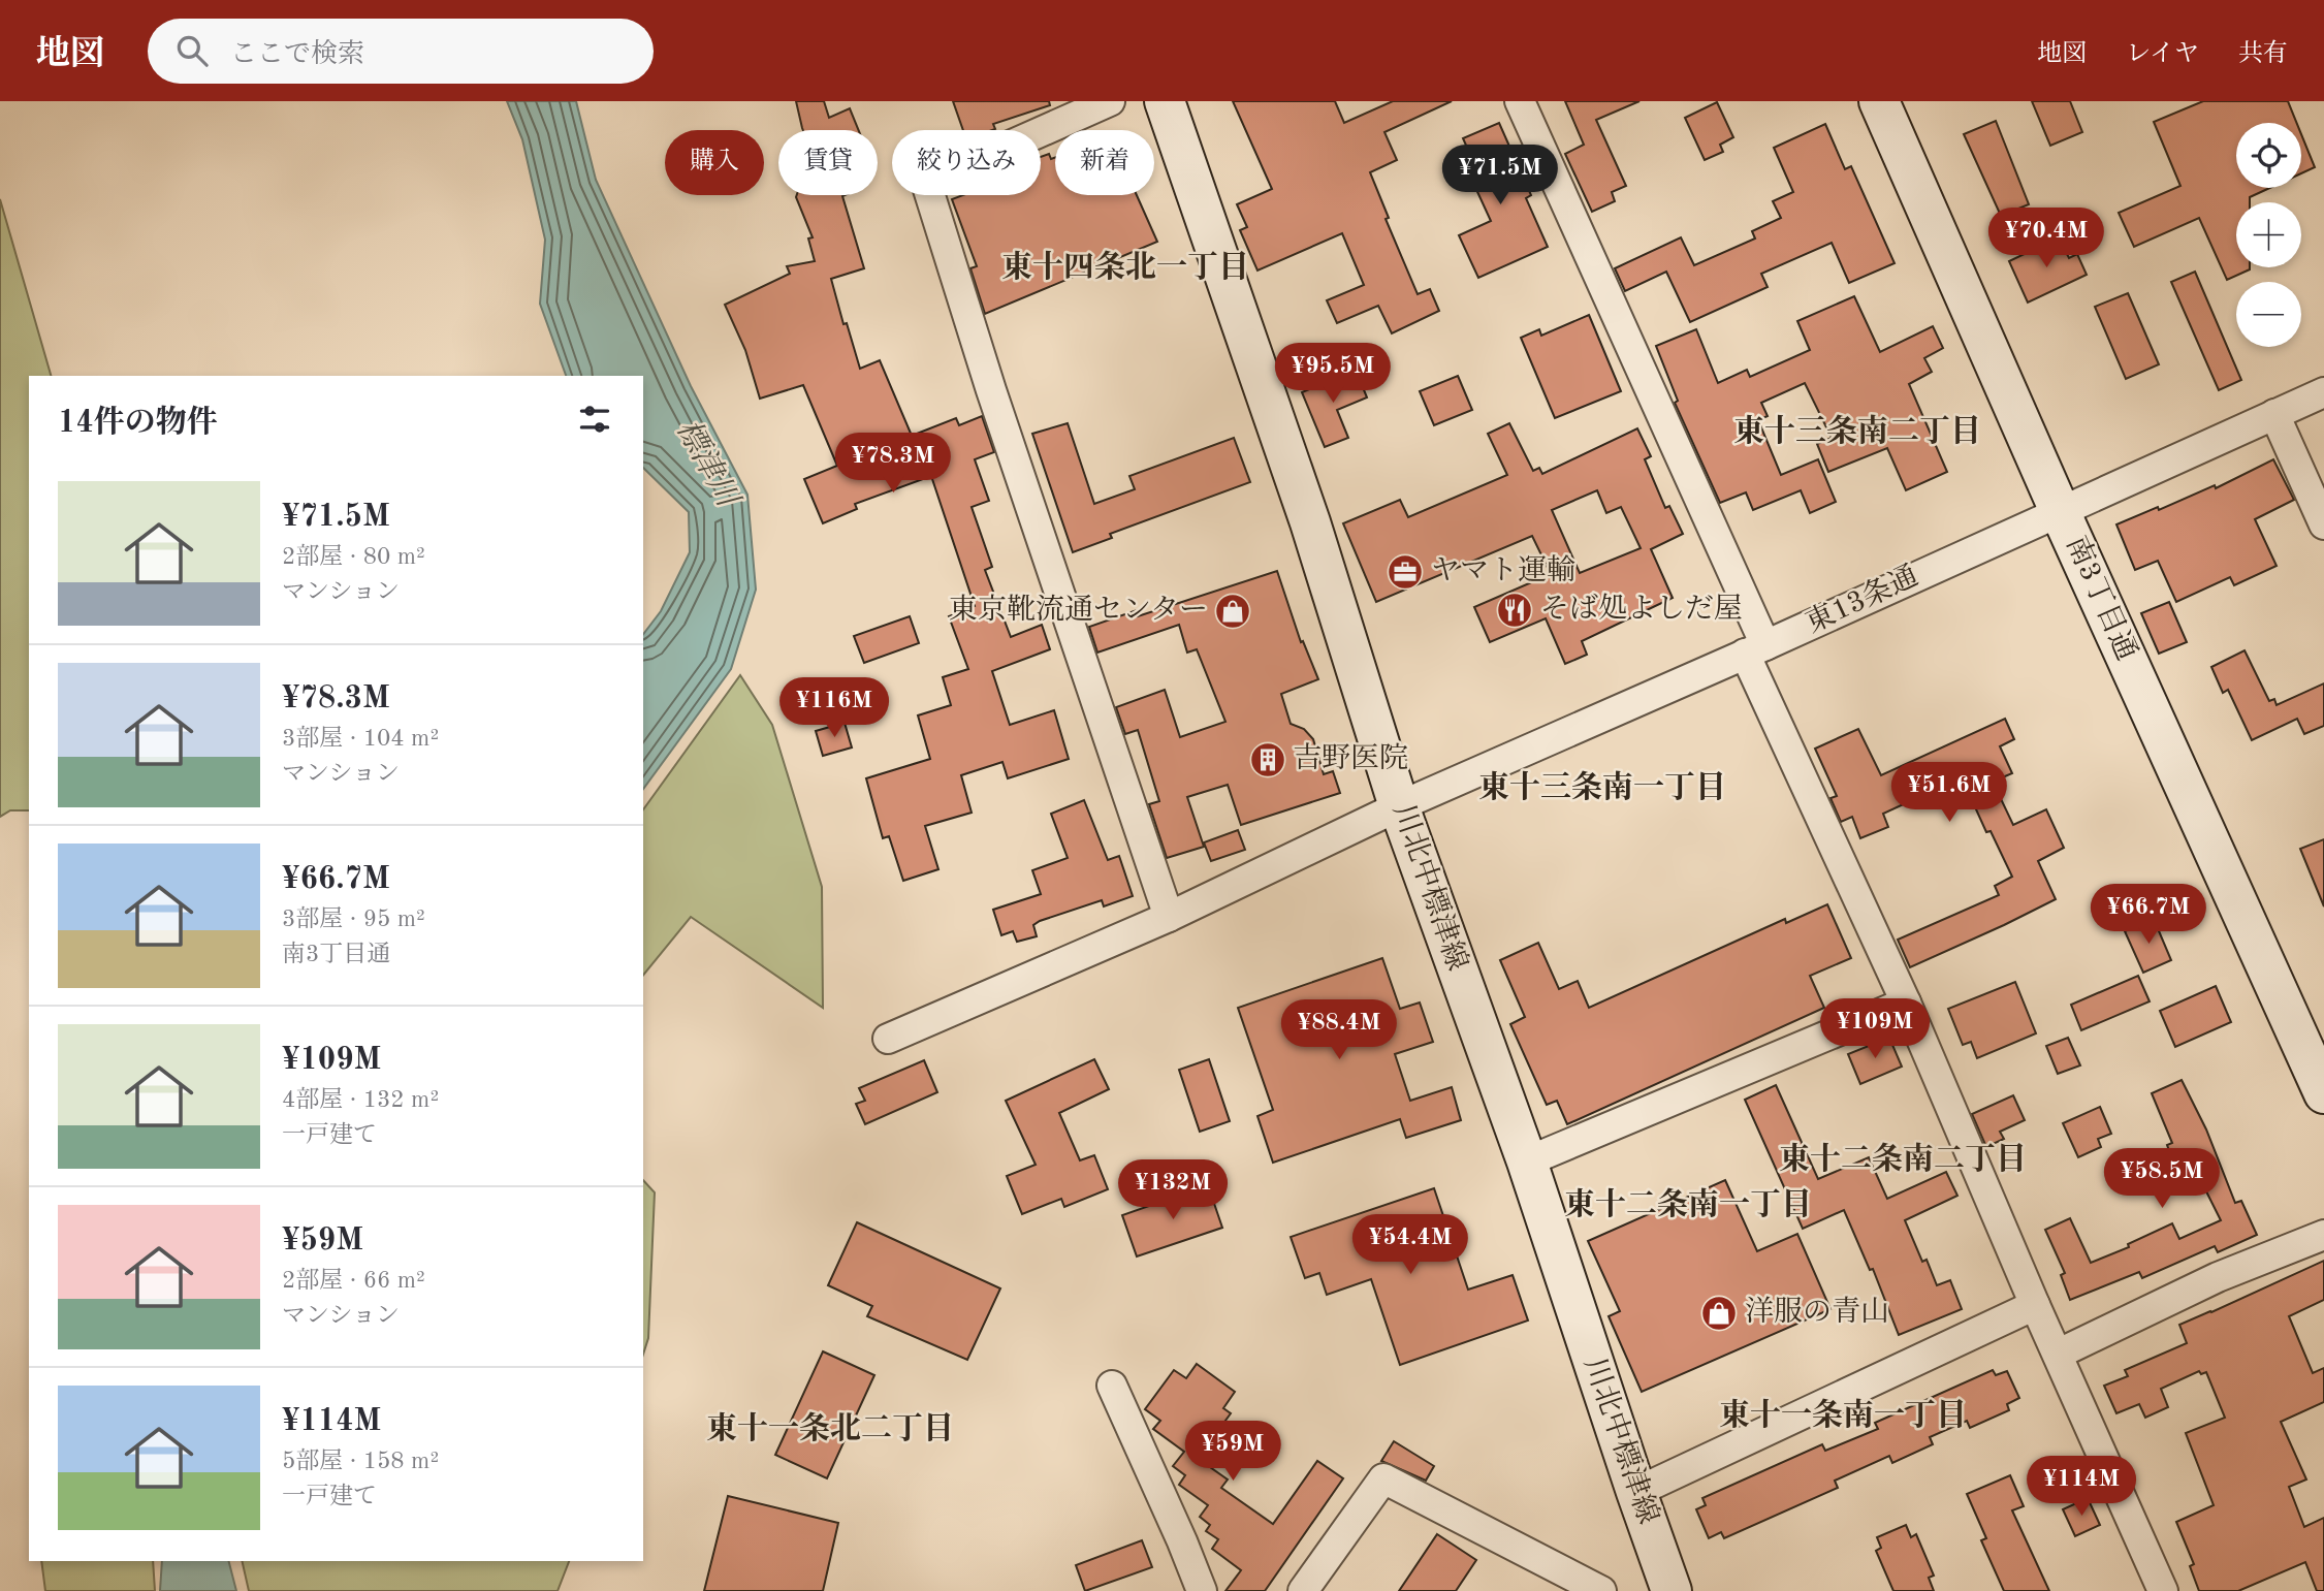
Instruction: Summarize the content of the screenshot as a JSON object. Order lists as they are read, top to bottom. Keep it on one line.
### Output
{"streets":{"main road":["南3丁目通","川北中標津線"],"street":["東13条通"]},"crossings":[["南3丁目通","東13条通"],["東13条通","川北中標津線"]],"districts":["東十四条北一丁目","東十三条南二丁目","東十三条南一丁目","東十二条南二丁目","東十二条南一丁目","東十一条南一丁目","東十一条北二丁目"],"water":["標津川"],"places":{"office":["ヤマト運輸"],"restaurant":["そば処よしだ屋"],"shop":["東京靴流通センター","洋服の青山"],"building":["吉野医院"]},"page":{"header":"地図","search":"ここで検索","nav":["地図","レイヤ","共有"],"map_buttons":["+","−"],"chip":["購入","賃貸","絞り込み","新着"],"price":["¥71.5M","¥70.4M","¥95.5M","¥78.3M","¥116M","¥51.6M","¥66.7M","¥109M","¥88.4M","¥58.5M","¥132M","¥54.4M","¥59M","¥114M"],"heading":"14件の物件","list":[{"name":"¥71.5M","note":"2部屋 · 80 m² · マンション"},{"name":"¥78.3M","note":"3部屋 · 104 m² · マンション"},{"name":"¥66.7M","note":"3部屋 · 95 m² · 南3丁目通"},{"name":"¥109M","note":"4部屋 · 132 m² · 一戸建て"},{"name":"¥59M","note":"2部屋 · 66 m² · マンション"},{"name":"¥114M","note":"5部屋 · 158 m² · 一戸建て"}]}}
